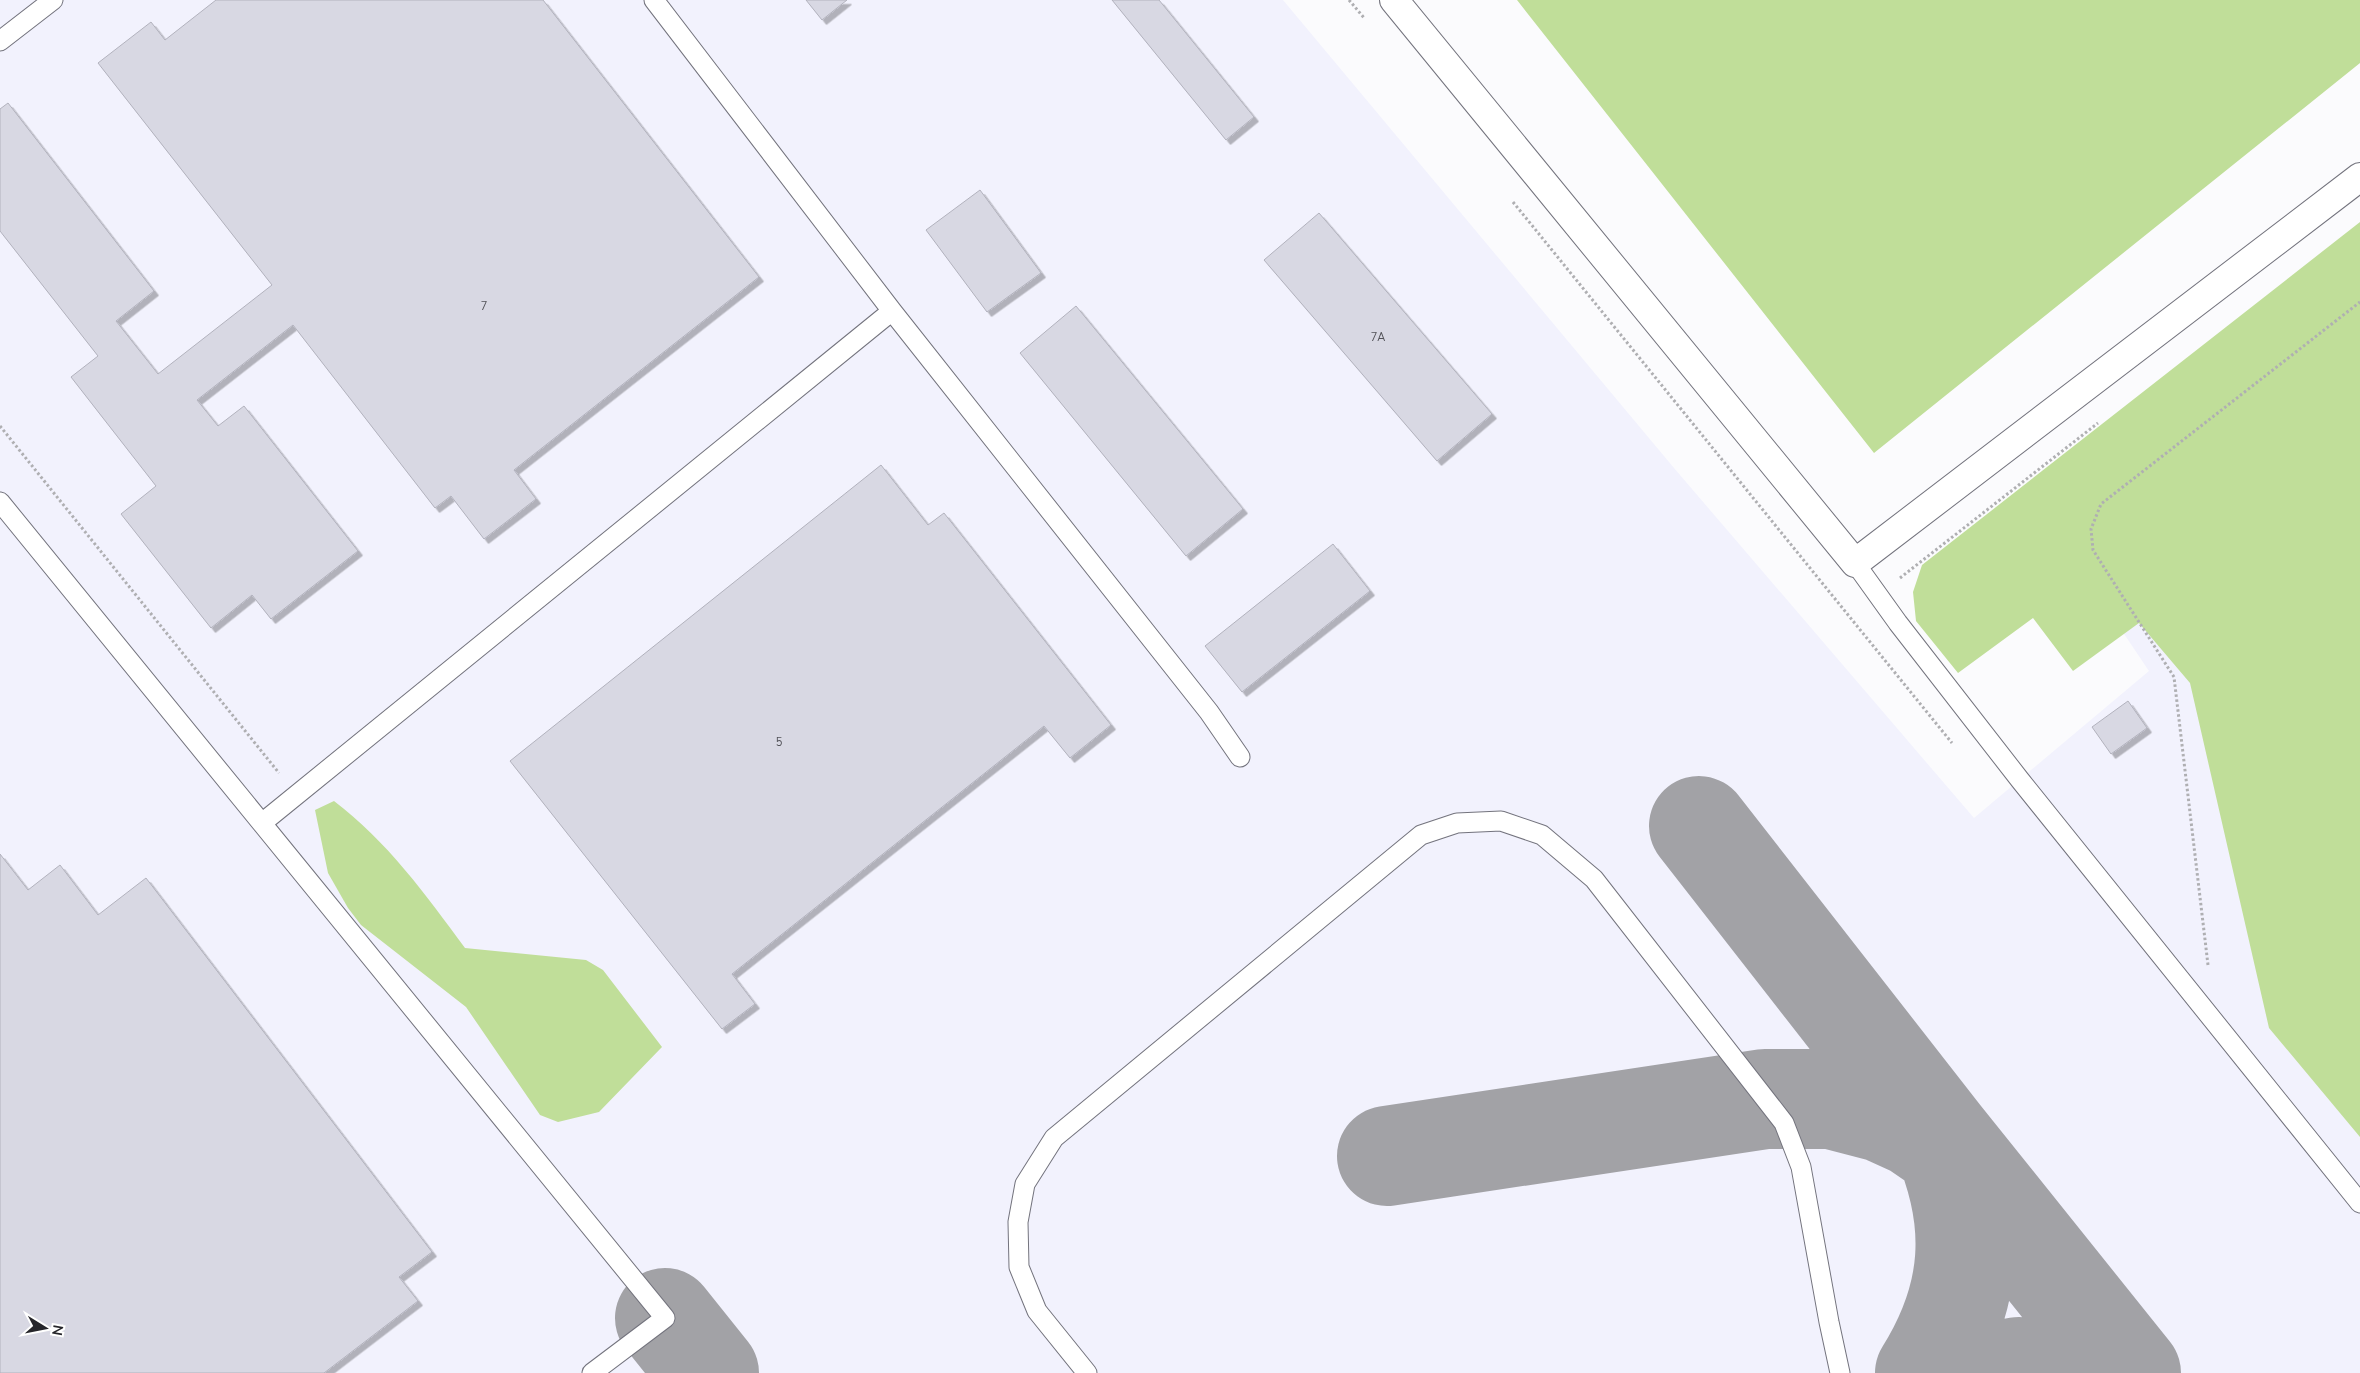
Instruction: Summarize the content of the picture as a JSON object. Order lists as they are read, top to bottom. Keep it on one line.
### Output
{"house_numbers":["7","7А","5"],"north":"right"}
